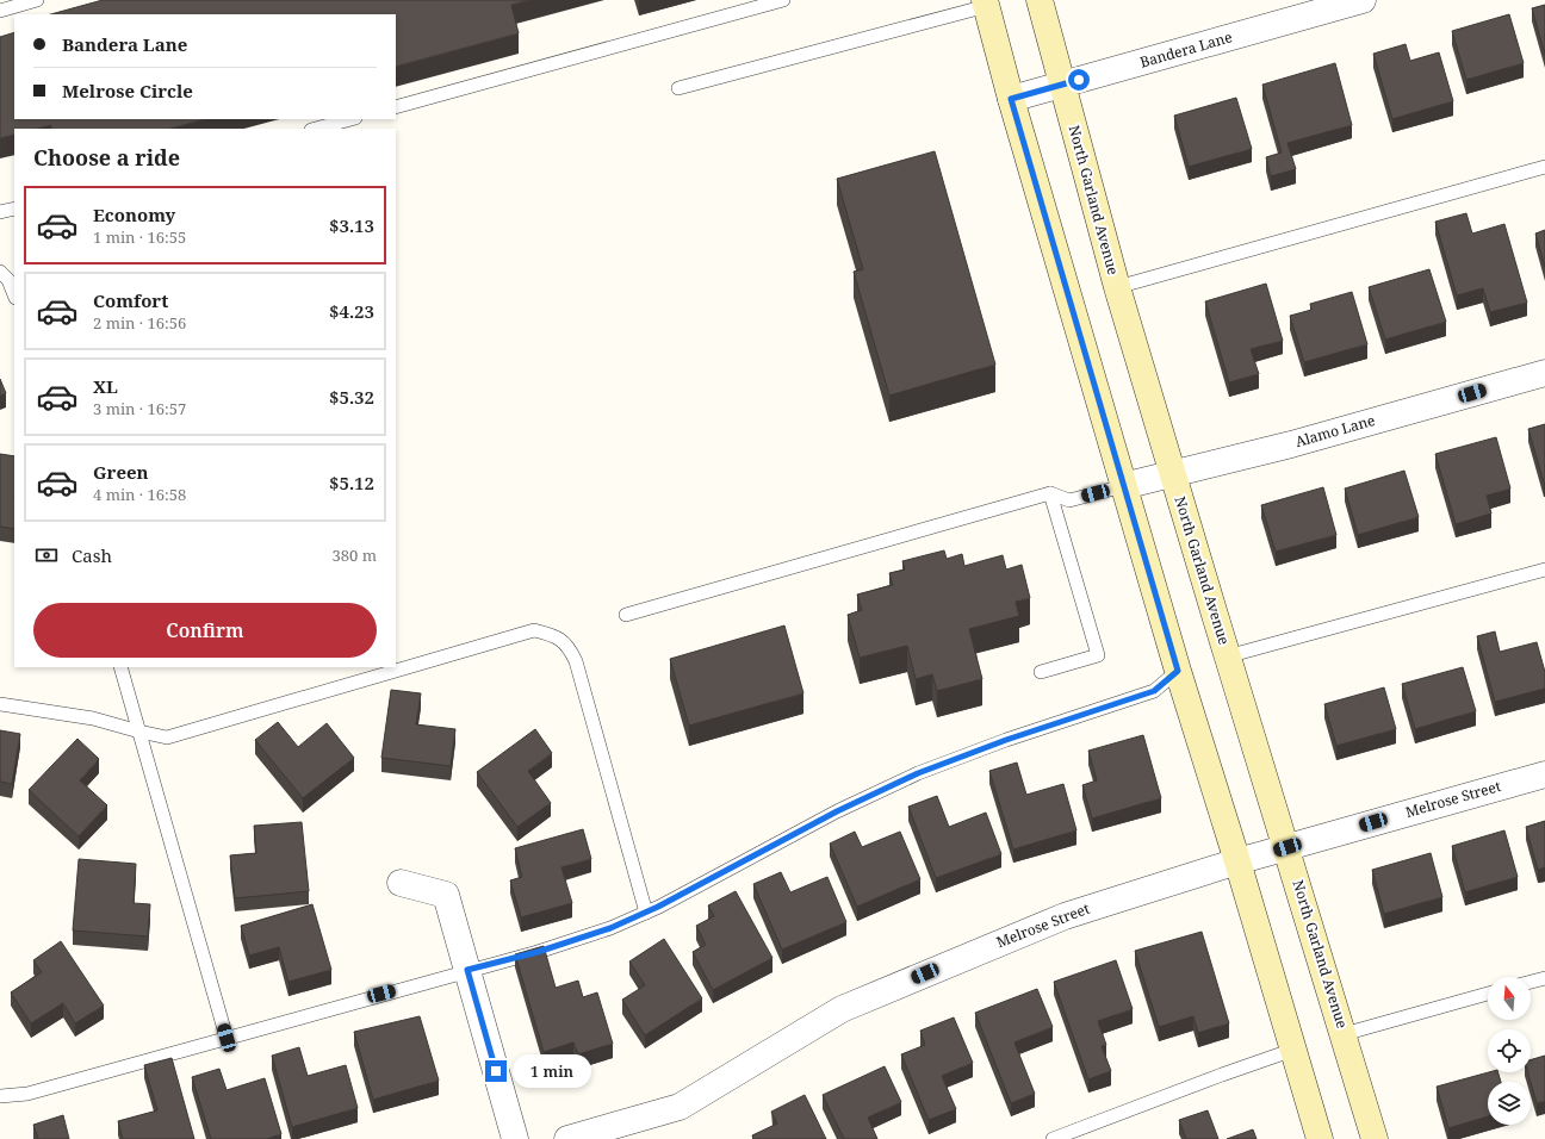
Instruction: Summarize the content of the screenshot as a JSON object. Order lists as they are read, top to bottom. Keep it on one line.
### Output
{"streets":{"main road":["North Garland Avenue"],"street":["Bandera Lane","Alamo Lane","Melrose Street"]},"crossings":[["Bandera Lane","North Garland Avenue"],["North Garland Avenue","Alamo Lane"],["North Garland Avenue","Melrose Street"]],"north":"top","page":{"banner":["Bandera Lane","Melrose Circle"],"heading":"Choose a ride","list":[{"name":"Economy","note":"1 min · 16:55","value":"$3.13"},{"name":"Comfort","note":"2 min · 16:56","value":"$4.23"},{"name":"XL","note":"3 min · 16:57","value":"$5.32"},{"name":"Green","note":"4 min · 16:58","value":"$5.12"}],"pay":["Cash","380 m"],"buttons":"Confirm","bubble":"1 min"}}
